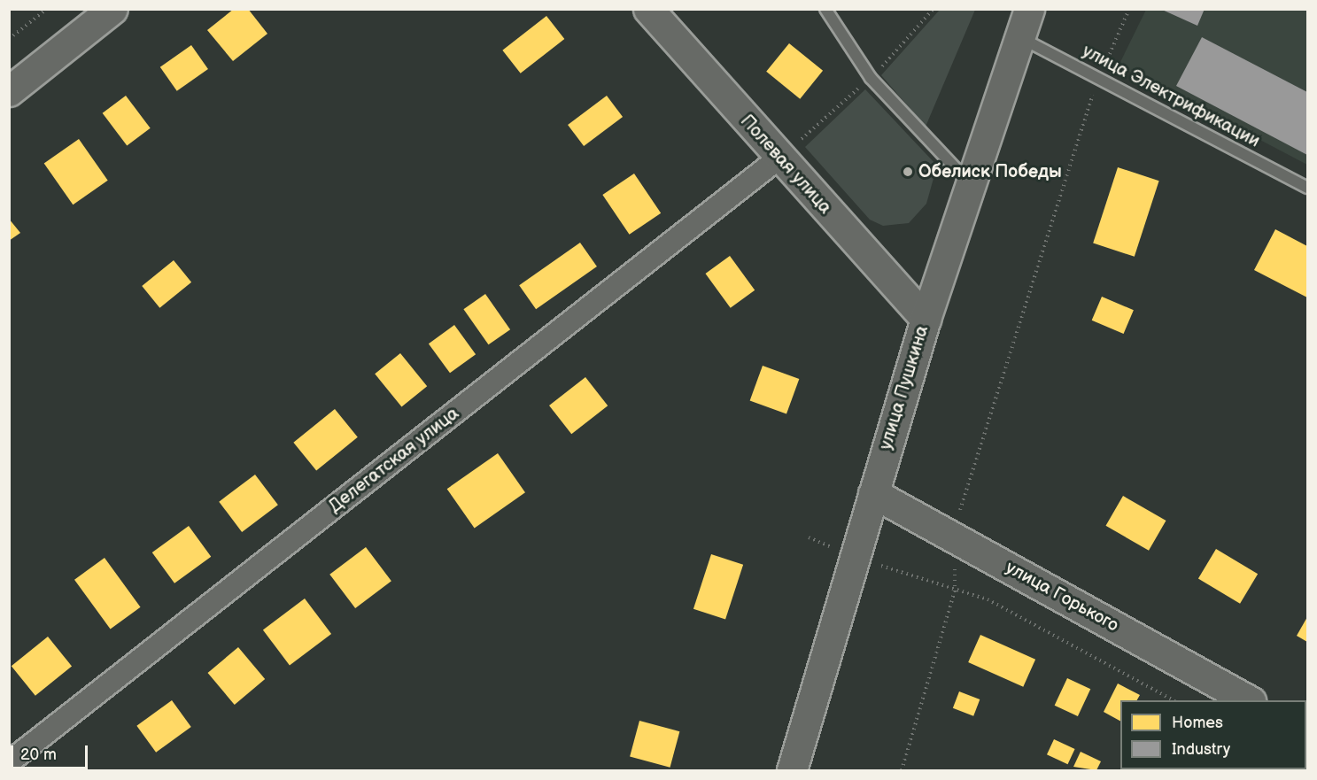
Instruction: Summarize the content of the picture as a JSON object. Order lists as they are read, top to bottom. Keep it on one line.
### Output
{"streets":{"main road":["Полевая улица","улица Пушкина","улица Горького"],"street":["Делегатская улица"],"lane":["улица Электрификации"]},"crossings":[["улица Электрификации","улица Пушкина"],["Полевая улица","улица Пушкина"],["Полевая улица","Делегатская улица"],["улица Пушкина","улица Горького"]],"places":["Обелиск Победы"],"legend":["Homes","Industry"],"scale_bar":"20 m"}
